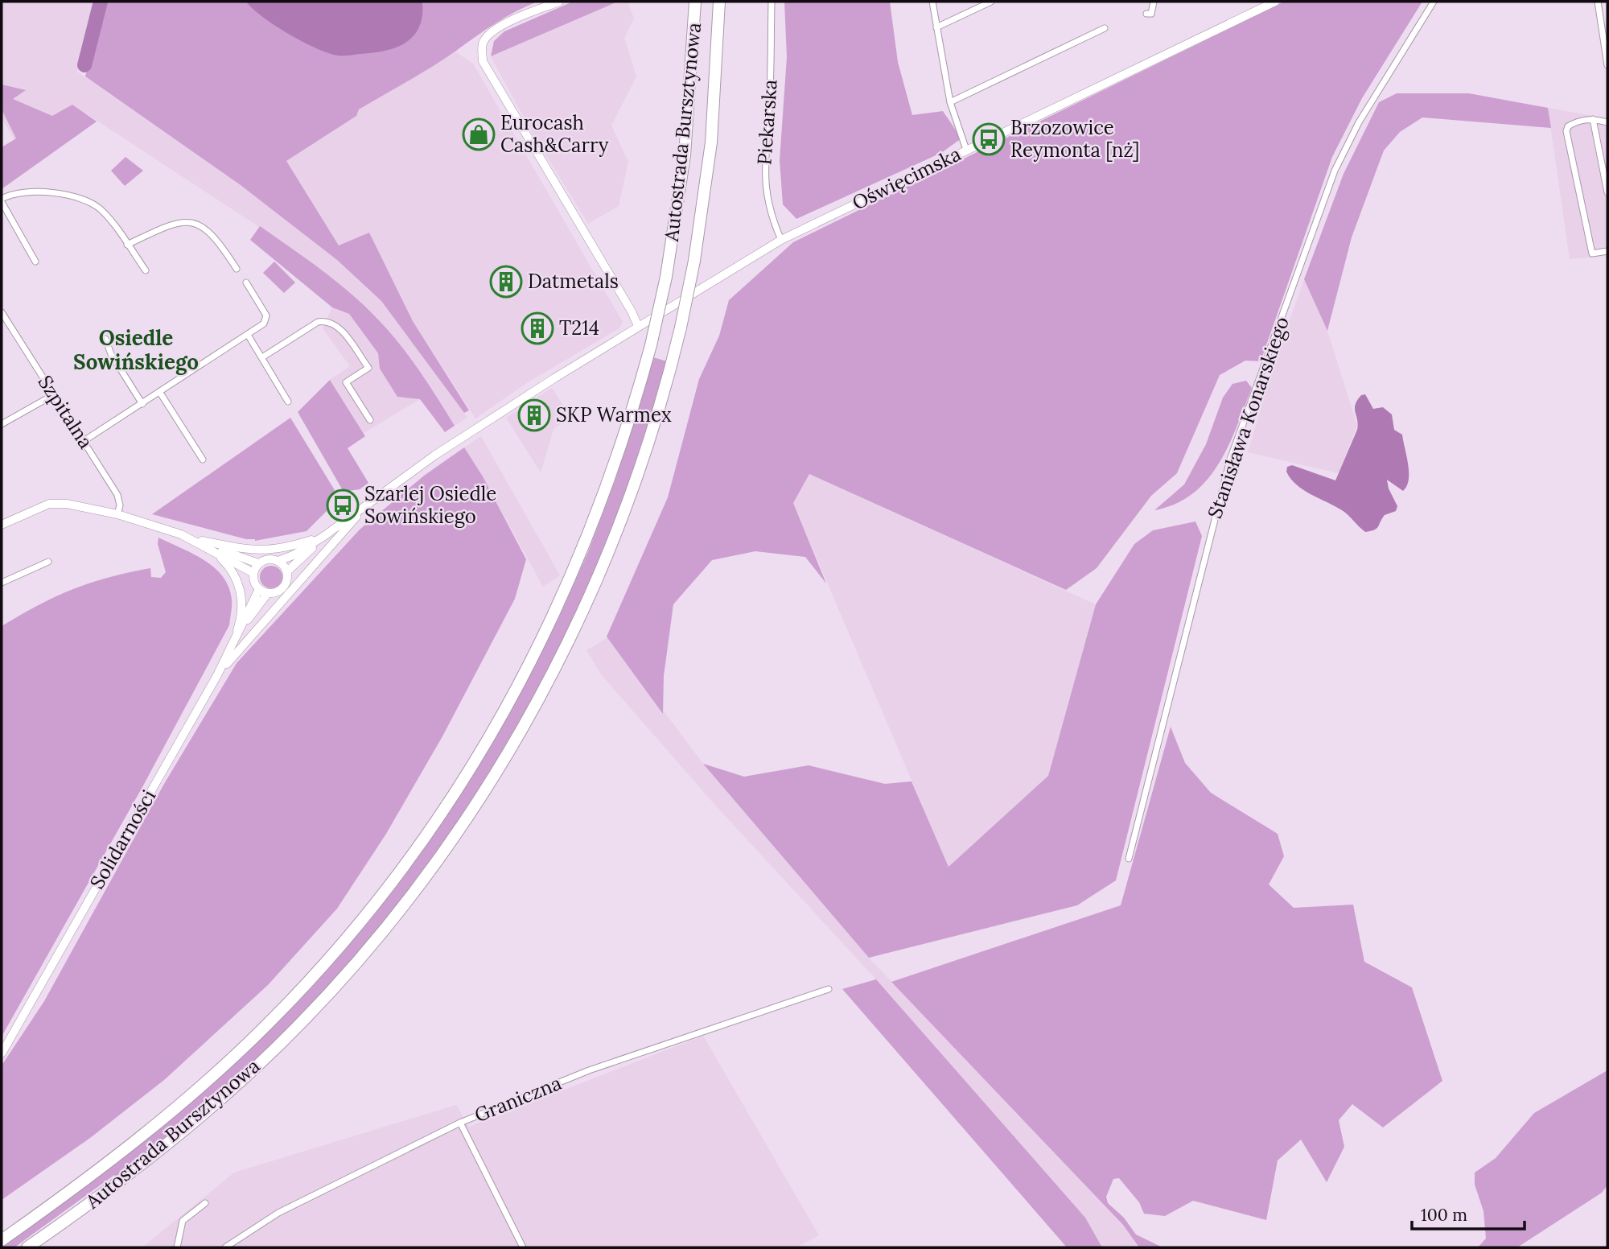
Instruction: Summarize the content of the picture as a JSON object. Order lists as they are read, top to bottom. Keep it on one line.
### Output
{"streets":{"highway":["Autostrada Bursztynowa"],"street":["Piekarska","Oświęcimska","Szpitalna","Stanisława Konarskiego","Solidarności","Graniczna"]},"crossings":[["Piekarska","Oświęcimska"]],"districts":["Osiedle Sowińskiego"],"places":{"shop":["Eurocash Cash&Carry"],"bus stop":["Brzozowice Reymonta [nż]","Szarlej Osiedle Sowińskiego"],"building":["Datmetals","T214","SKP Warmex"]},"scale_bar":"100 m"}
